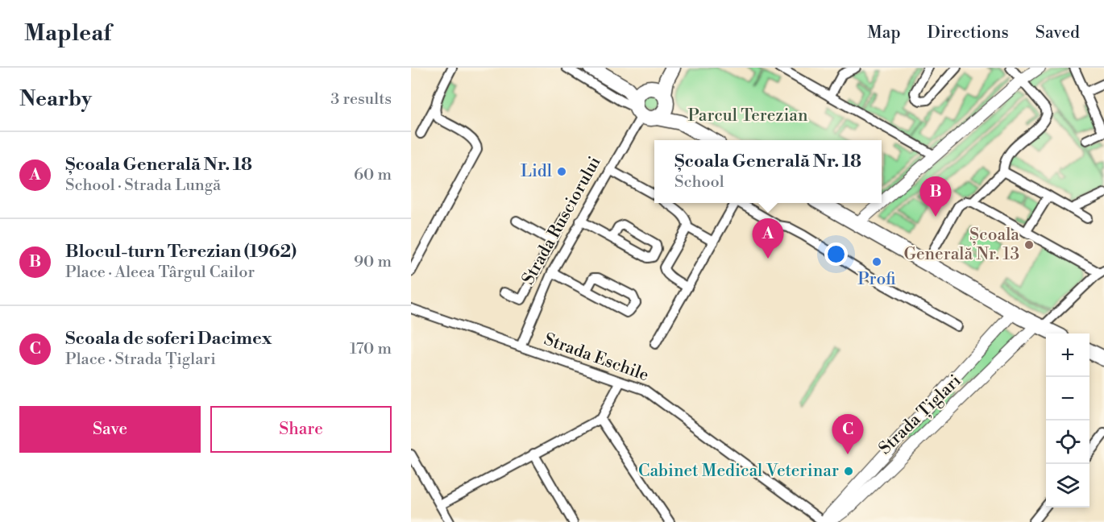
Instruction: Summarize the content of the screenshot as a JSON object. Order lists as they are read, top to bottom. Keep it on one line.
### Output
{"streets":{"main road":["Strada Rusciorului"],"street":["Strada Eschile","Strada Țiglari"]},"crossings":[["Strada Rusciorului","Strada Eschile"],["Strada Eschile","Strada Țiglari"]],"parks":["Parcul Terezian"],"places":["Lidl","Școala Generală Nr. 13","Profi","Cabinet Medical Veterinar"],"page":{"header":"Mapleaf","nav":["Map","Directions","Saved"],"heading":["Nearby","3 results"],"list":[{"mark":"A","name":"Școala Generală Nr. 18","note":"School · Strada Lungă","value":"60 m"},{"mark":"B","name":"Blocul-turn Terezian (1962)","note":"Place · Aleea Târgul Cailor","value":"90 m"},{"mark":"C","name":"Scoala de soferi Dacimex","note":"Place · Strada Țiglari","value":"170 m"}],"popup":["Școala Generală Nr. 18","School"],"pins":["B","A","C"],"map_buttons":["+","−"],"buttons":["Save","Share"]}}
